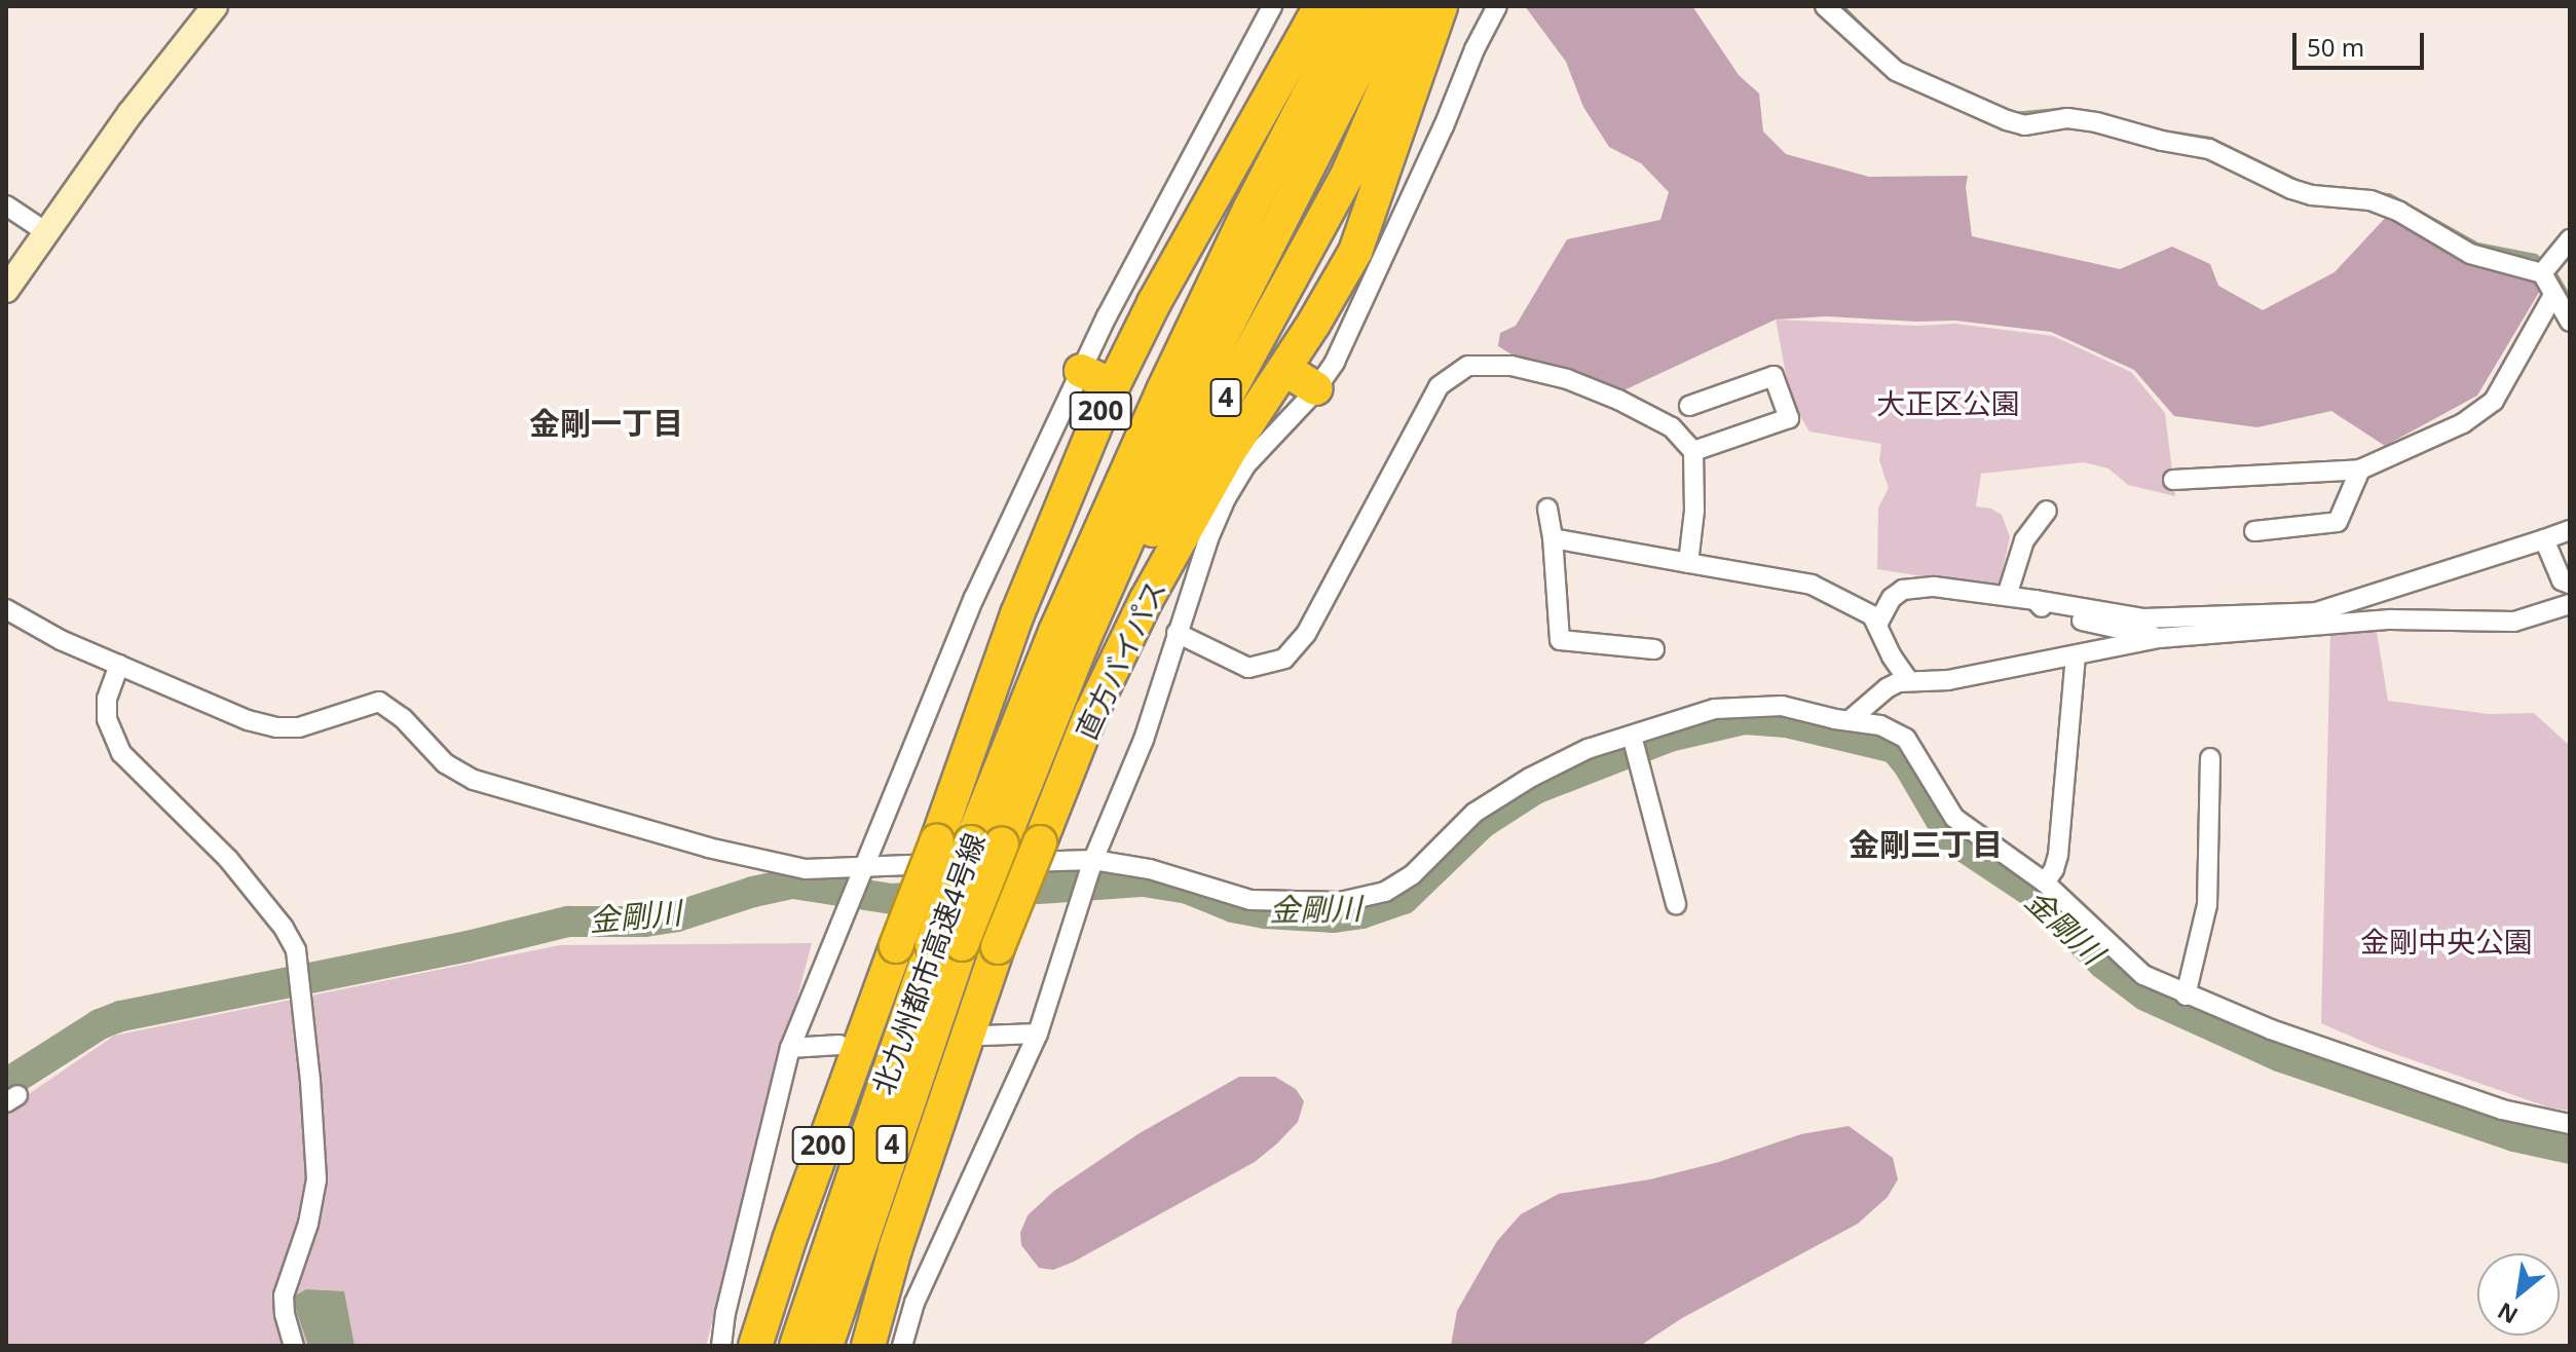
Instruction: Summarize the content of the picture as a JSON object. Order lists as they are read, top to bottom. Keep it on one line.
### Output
{"streets":{"highway":["4","200","直方バイパス","北九州都市高速4号線"]},"crossings":[["4","200"],["4","北九州都市高速4号線"]],"districts":["金剛一丁目","金剛三丁目"],"water":["金剛川"],"parks":["大正区公園","金剛中央公園"],"scale_bar":"50 m","north":"bottom left"}
